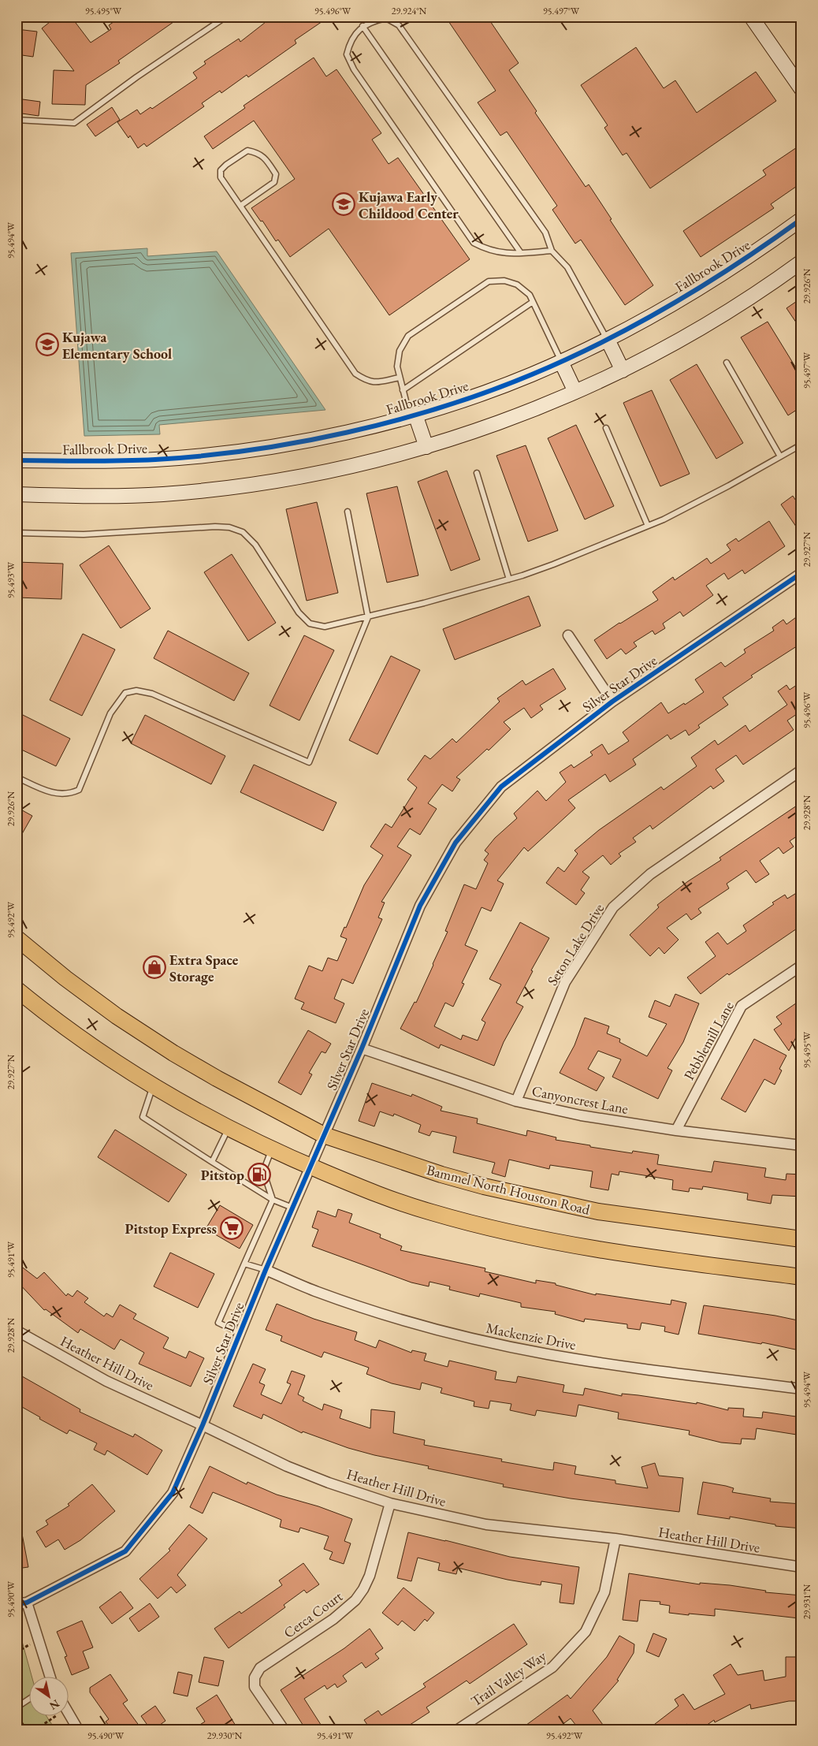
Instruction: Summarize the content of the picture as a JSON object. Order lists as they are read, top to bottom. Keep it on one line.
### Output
{"streets":{"main road":["Bammel North Houston Road"],"street":["Fallbrook Drive","Silver Star Drive","Seton Lake Drive","Pebblemill Lane","Canyoncrest Lane","Mackenzie Drive","Heather Hill Drive","Cerca Court","Trail Valley Way"]},"crossings":[["Silver Star Drive","Canyoncrest Lane"],["Silver Star Drive","Bammel North Houston Road"],["Silver Star Drive","Mackenzie Drive"],["Silver Star Drive","Heather Hill Drive"],["Seton Lake Drive","Canyoncrest Lane"],["Pebblemill Lane","Canyoncrest Lane"],["Heather Hill Drive","Cerca Court"],["Heather Hill Drive","Trail Valley Way"]],"places":{"school or university":["Kujawa Early Childood Center","Kujawa Elementary School"],"shop":["Extra Space Storage"],"fuel station":["Pitstop"],"supermarket":["Pitstop Express"]},"north":"bottom right","coordinates":["95.495°W","95.496°W","29.924°N","95.497°W","95.494°W","29.926°N","29.927°N","95.493°W","29.928°N","95.492°W","95.491°W","95.490°W","29.931°N","29.930°N"]}
